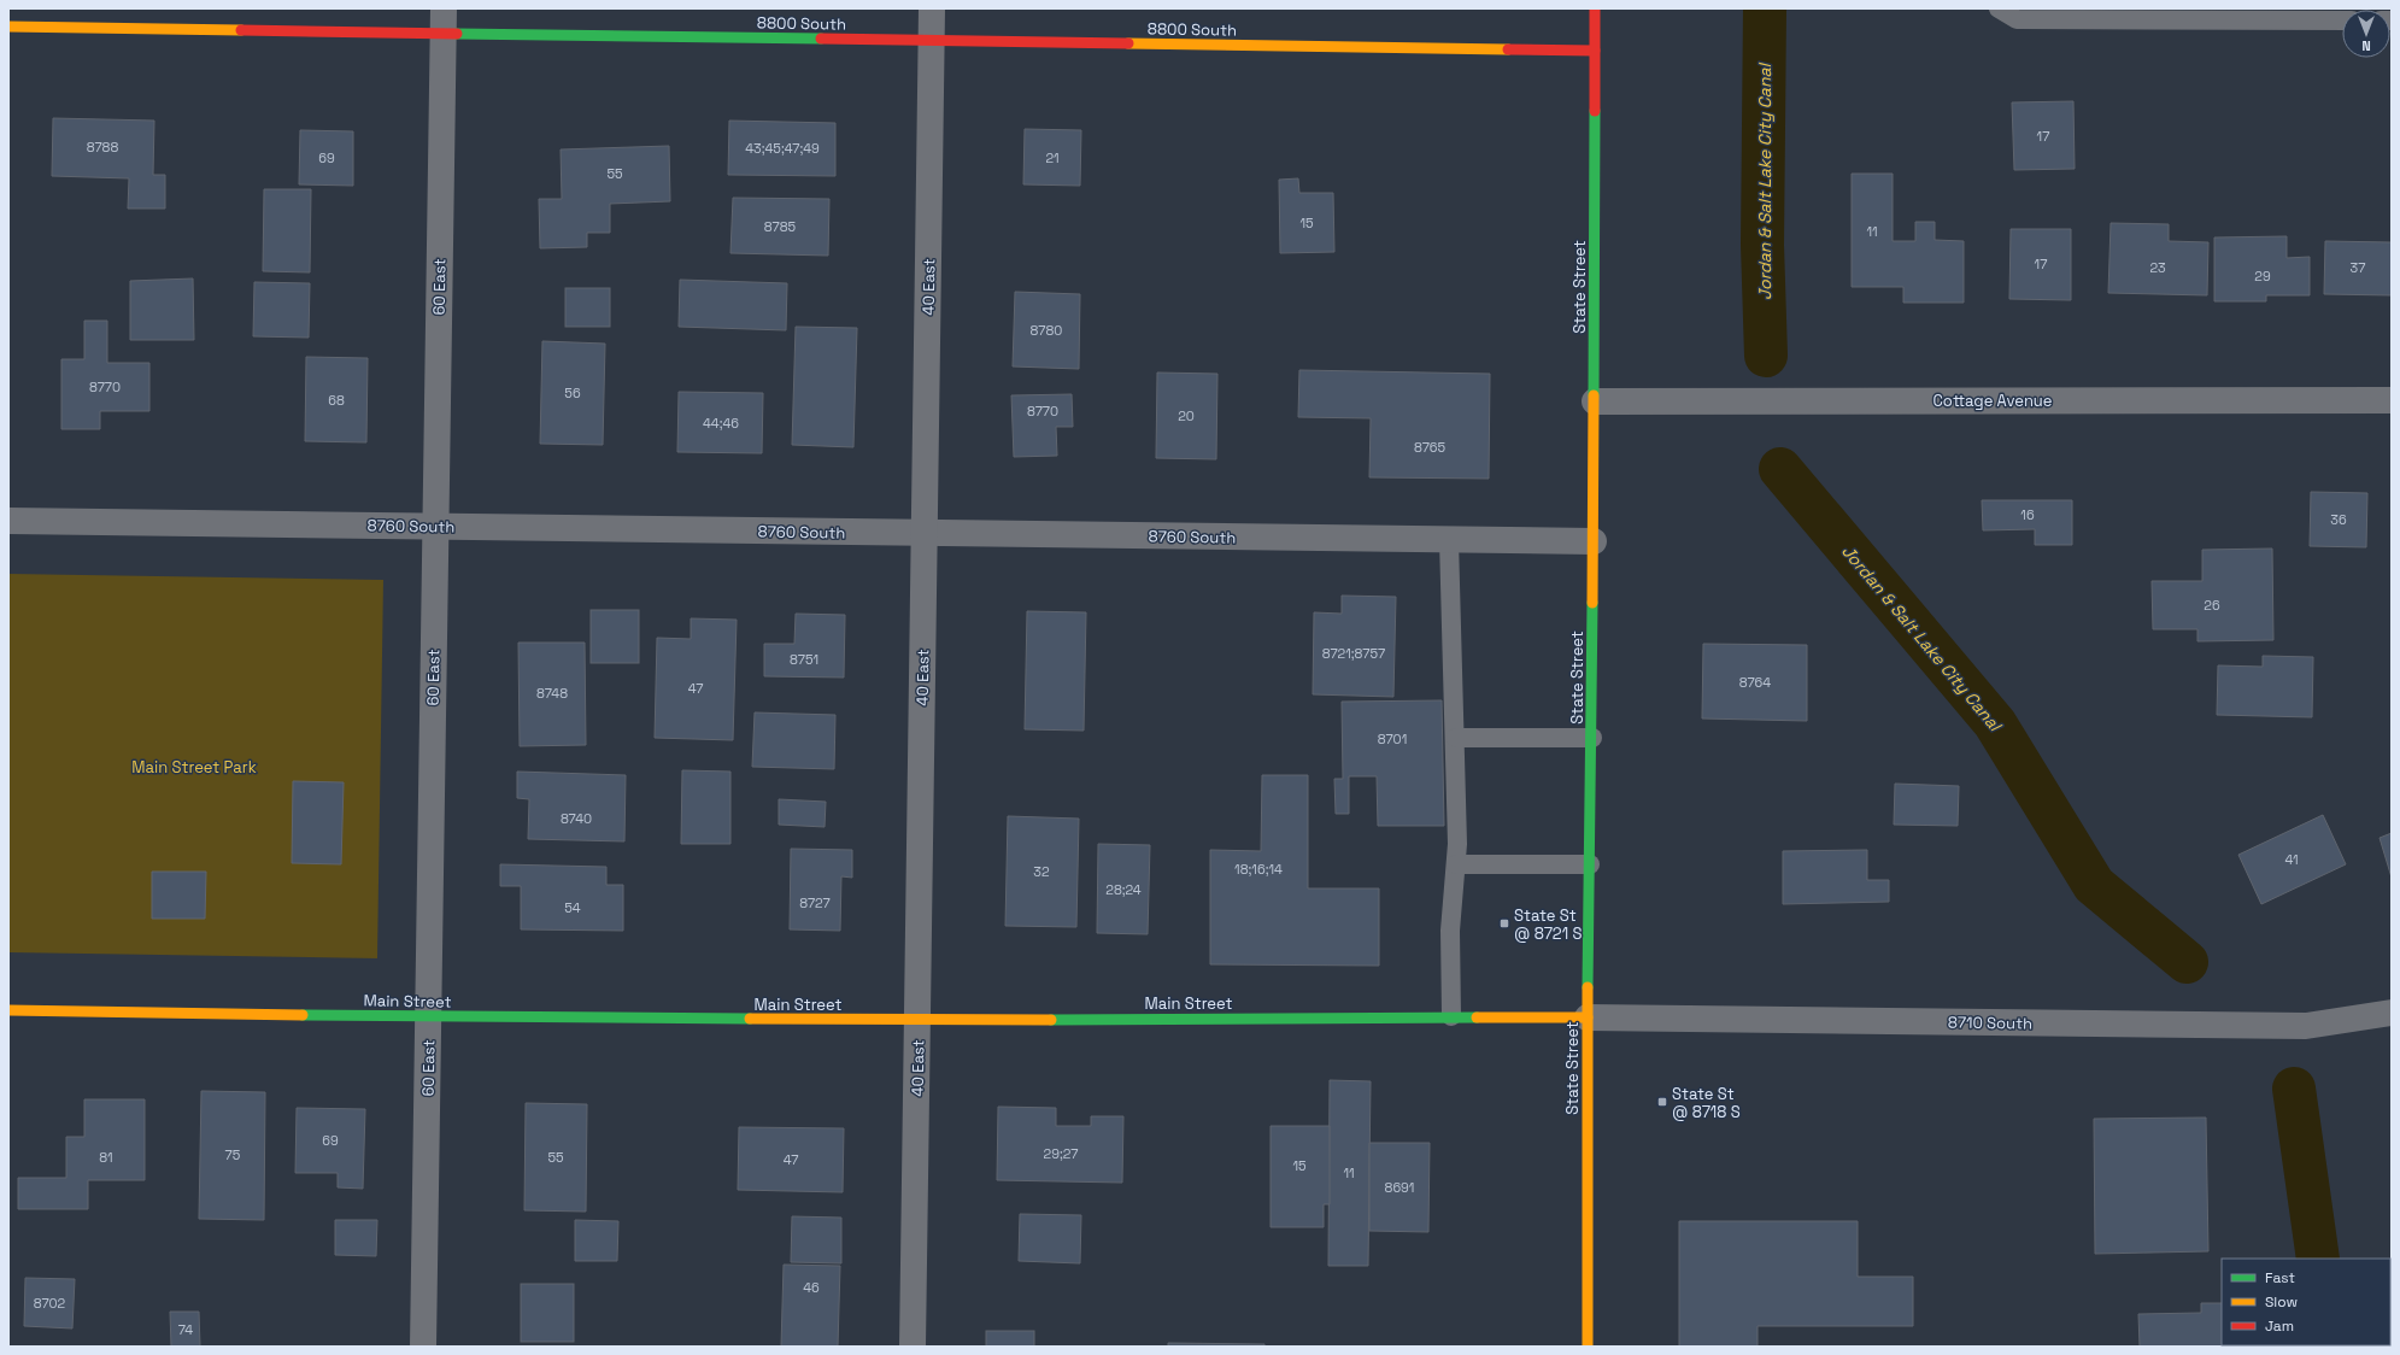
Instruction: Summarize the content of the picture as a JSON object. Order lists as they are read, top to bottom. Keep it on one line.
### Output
{"streets":{"street":["8800 South","60 East","40 East","State Street","Cottage Avenue","8760 South","Main Street","8710 South"]},"crossings":[["8800 South","60 East"],["8800 South","40 East"],["8800 South","State Street"],["60 East","8760 South"],["60 East","Main Street"],["40 East","8760 South"],["40 East","Main Street"],["State Street","Cottage Avenue"],["State Street","8760 South"],["State Street","Main Street"],["State Street","8710 South"],["Main Street","8710 South"]],"water":["Jordan & Salt Lake City Canal"],"parks":["Main Street Park"],"places":{"transit":["State St @ 8721 S","State St @ 8718 S"]},"house_numbers":["17","8788","43;45;47;49","69","21","55","15","8785","11","17","23","37","29","8780","8770","56","68","8770","20","44;46","8765","16","36","26","8721;8757","8751","8764","47","8748","8701","8740","41","18;16;14","32","28;24","8727","54","69","29;27","75","81","55","47","15","11","8691","46","8702","74"],"legend":["Fast","Slow","Jam"],"north":"bottom"}
